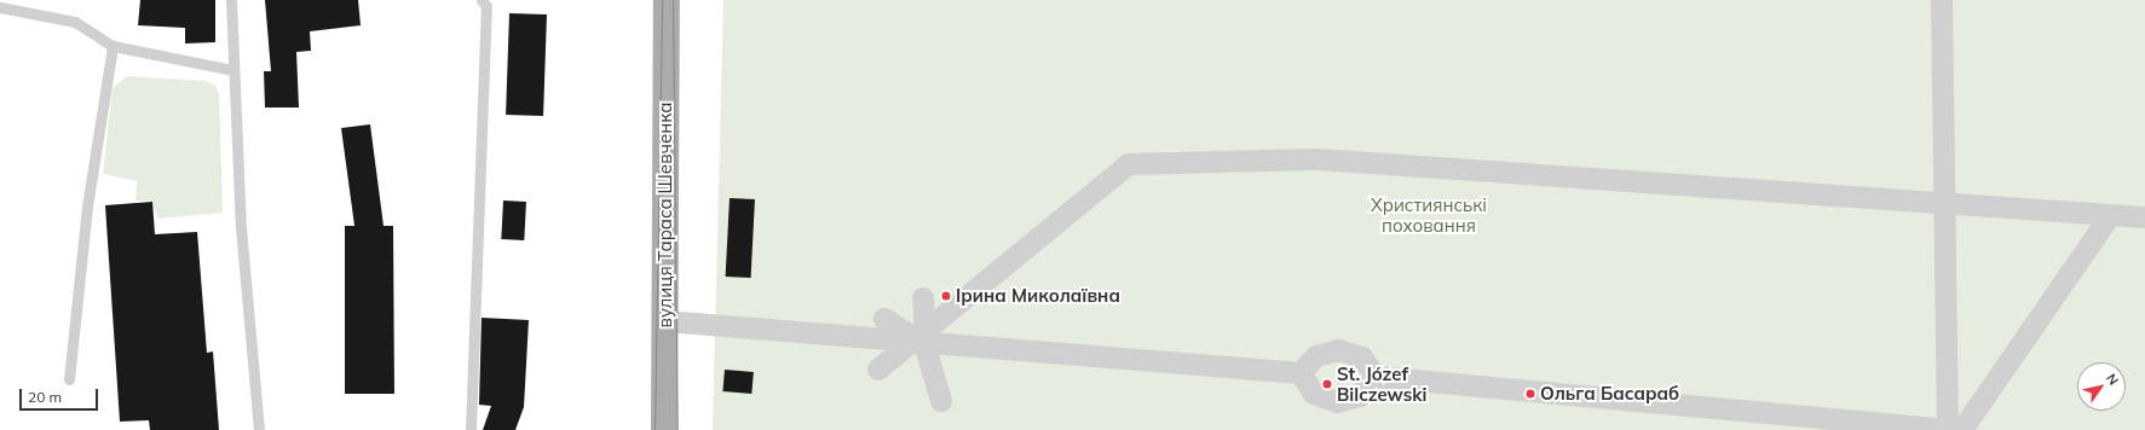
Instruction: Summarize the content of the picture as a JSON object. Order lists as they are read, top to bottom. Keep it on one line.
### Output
{"streets":{"main road":["вулиця Тараса Шевченка"]},"parks":["Християнські поховання"],"places":["Ірина Миколаївна","St. Józef Bilczewski","Ольга Басараб"],"scale_bar":"20 m","north":"top right"}
